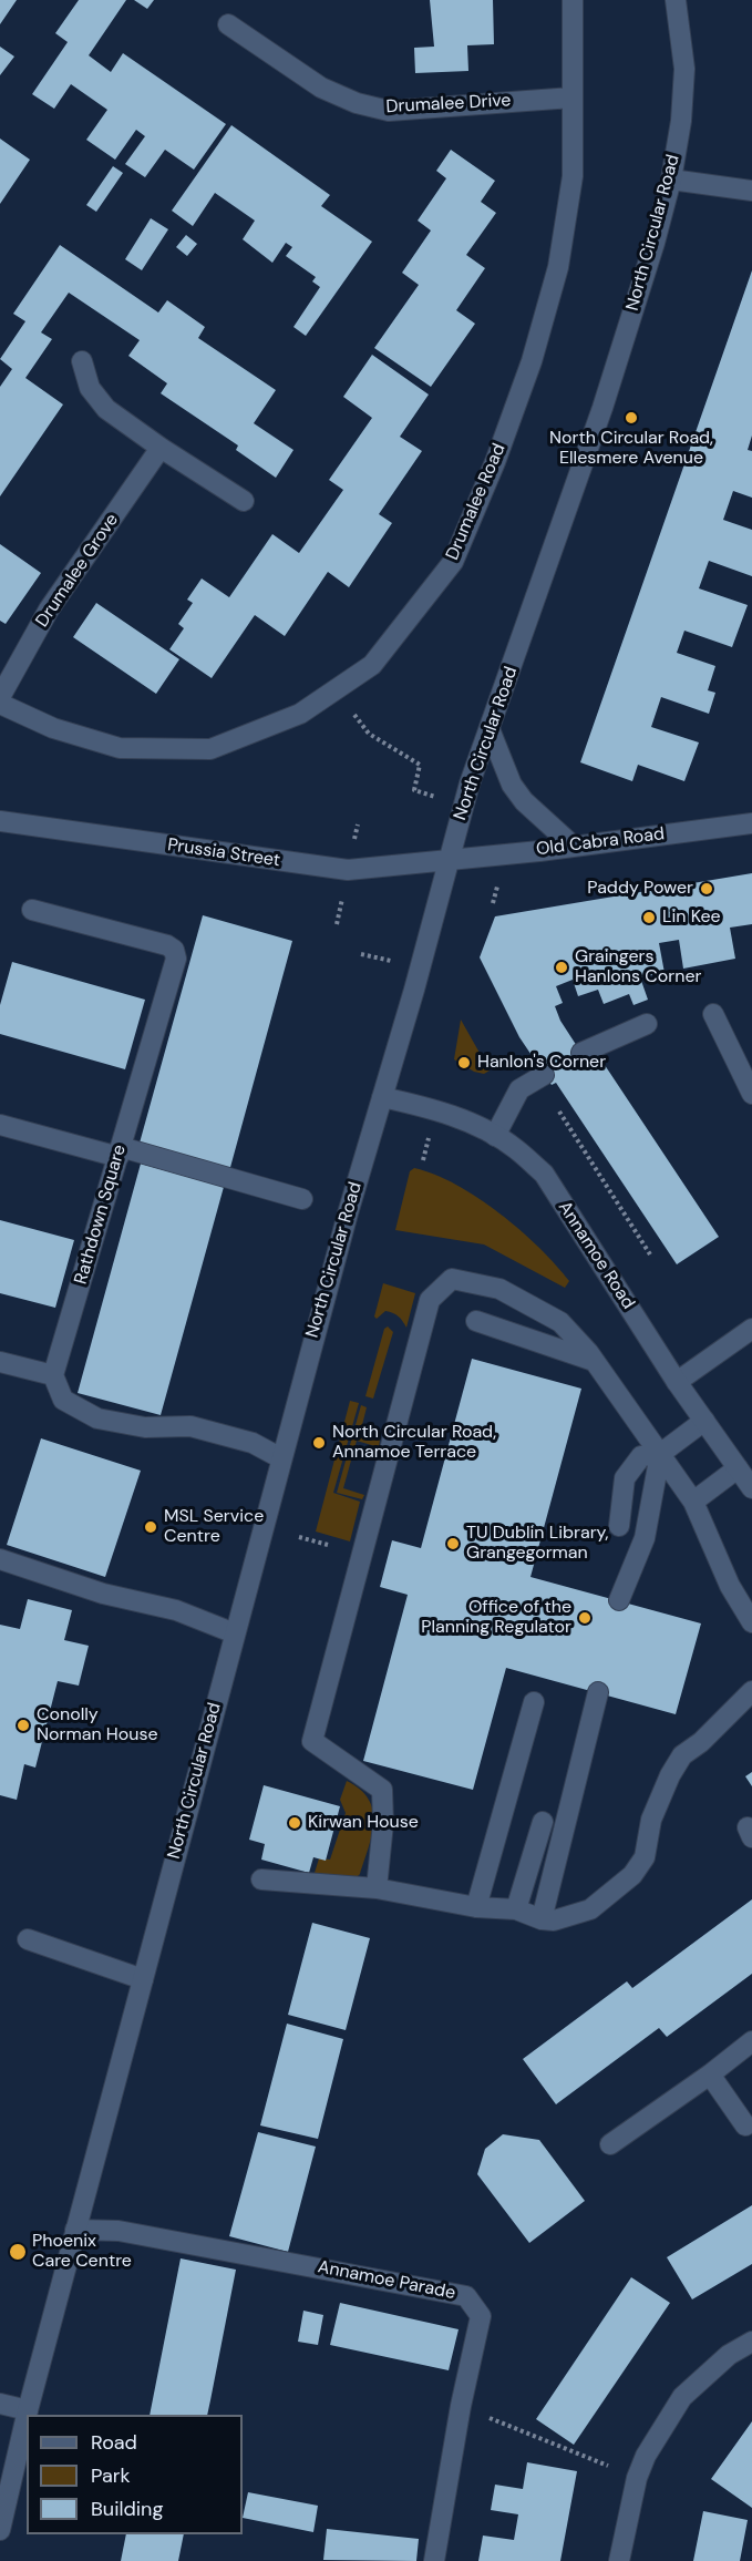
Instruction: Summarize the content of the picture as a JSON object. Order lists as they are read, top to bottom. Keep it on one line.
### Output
{"streets":{"street":["Drumalee Drive","North Circular Road","Drumalee Road","Drumalee Grove","Old Cabra Road","Prussia Street","Rathdown Square","Annamoe Road","Annamoe Parade"]},"crossings":[["Drumalee Drive","Drumalee Road"],["North Circular Road","Old Cabra Road"],["North Circular Road","Prussia Street"],["North Circular Road","Annamoe Road"],["North Circular Road","Annamoe Parade"],["Old Cabra Road","Prussia Street"]],"places":["North Circular Road, Ellesmere Avenue","Paddy Power","Lin Kee","Graingers Hanlons Corner","Hanlon's Corner","North Circular Road, Annamoe Terrace","MSL Service Centre","TU Dublin Library, Grangegorman","Office of the Planning Regulator","Conolly Norman House","Kirwan House","Phoenix Care Centre"],"legend":["Road","Park","Building"]}
